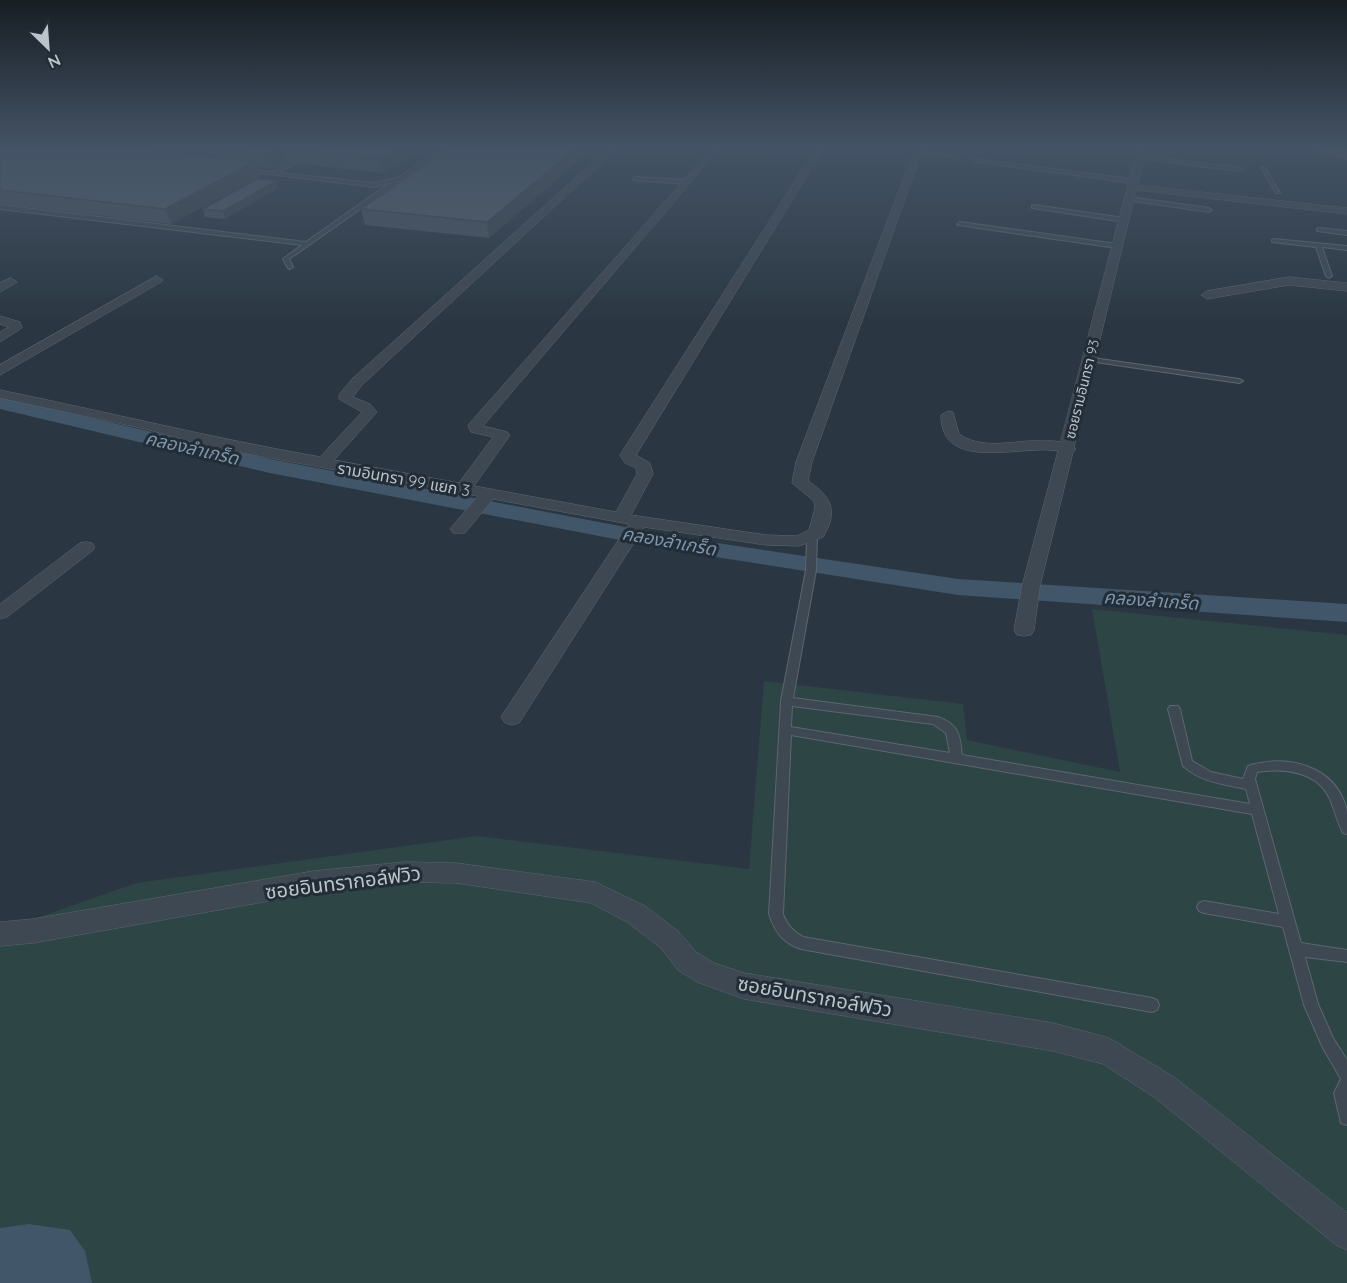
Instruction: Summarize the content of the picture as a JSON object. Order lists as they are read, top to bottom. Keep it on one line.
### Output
{"streets":{"street":["ซอยรามอินทรา 93","รามอินทรา 99 แยก 3","ซอยอินทรากอล์ฟวิว"]},"water":["คลองลำเกร็ด"],"north":"bottom right"}
